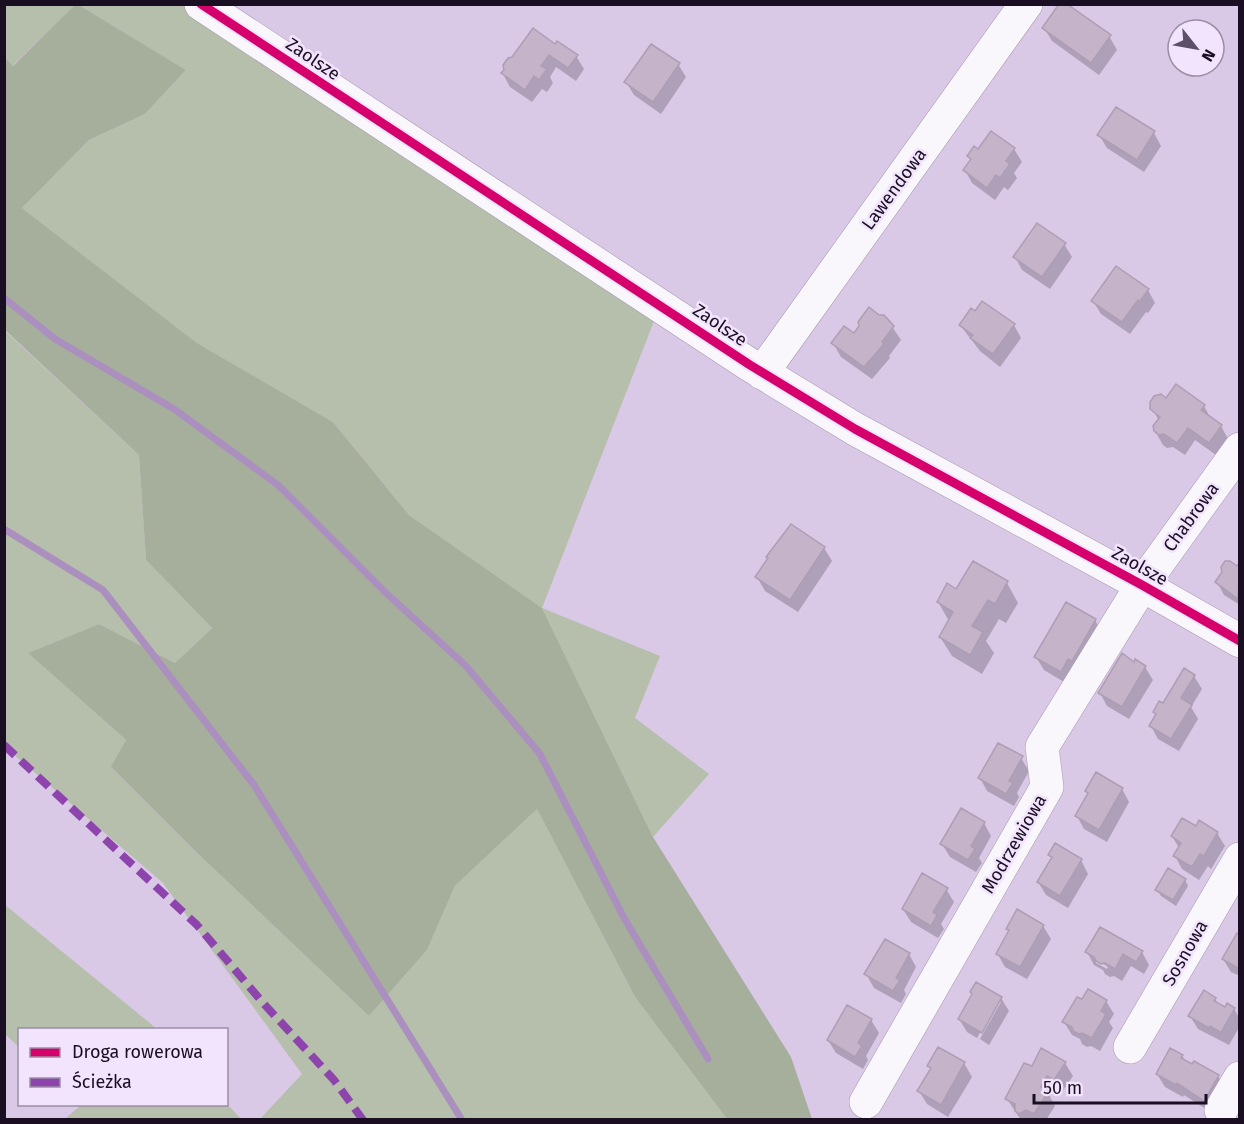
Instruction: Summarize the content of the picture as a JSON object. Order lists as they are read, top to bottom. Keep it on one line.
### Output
{"streets":{"street":["Zaolsze","Lawendowa","Chabrowa","Modrzewiowa","Sosnowa"]},"crossings":[["Zaolsze","Lawendowa"],["Zaolsze","Chabrowa"],["Zaolsze","Modrzewiowa"],["Chabrowa","Modrzewiowa"]],"legend":["Droga rowerowa","Ścieżka"],"scale_bar":"50 m","north":"bottom right"}
